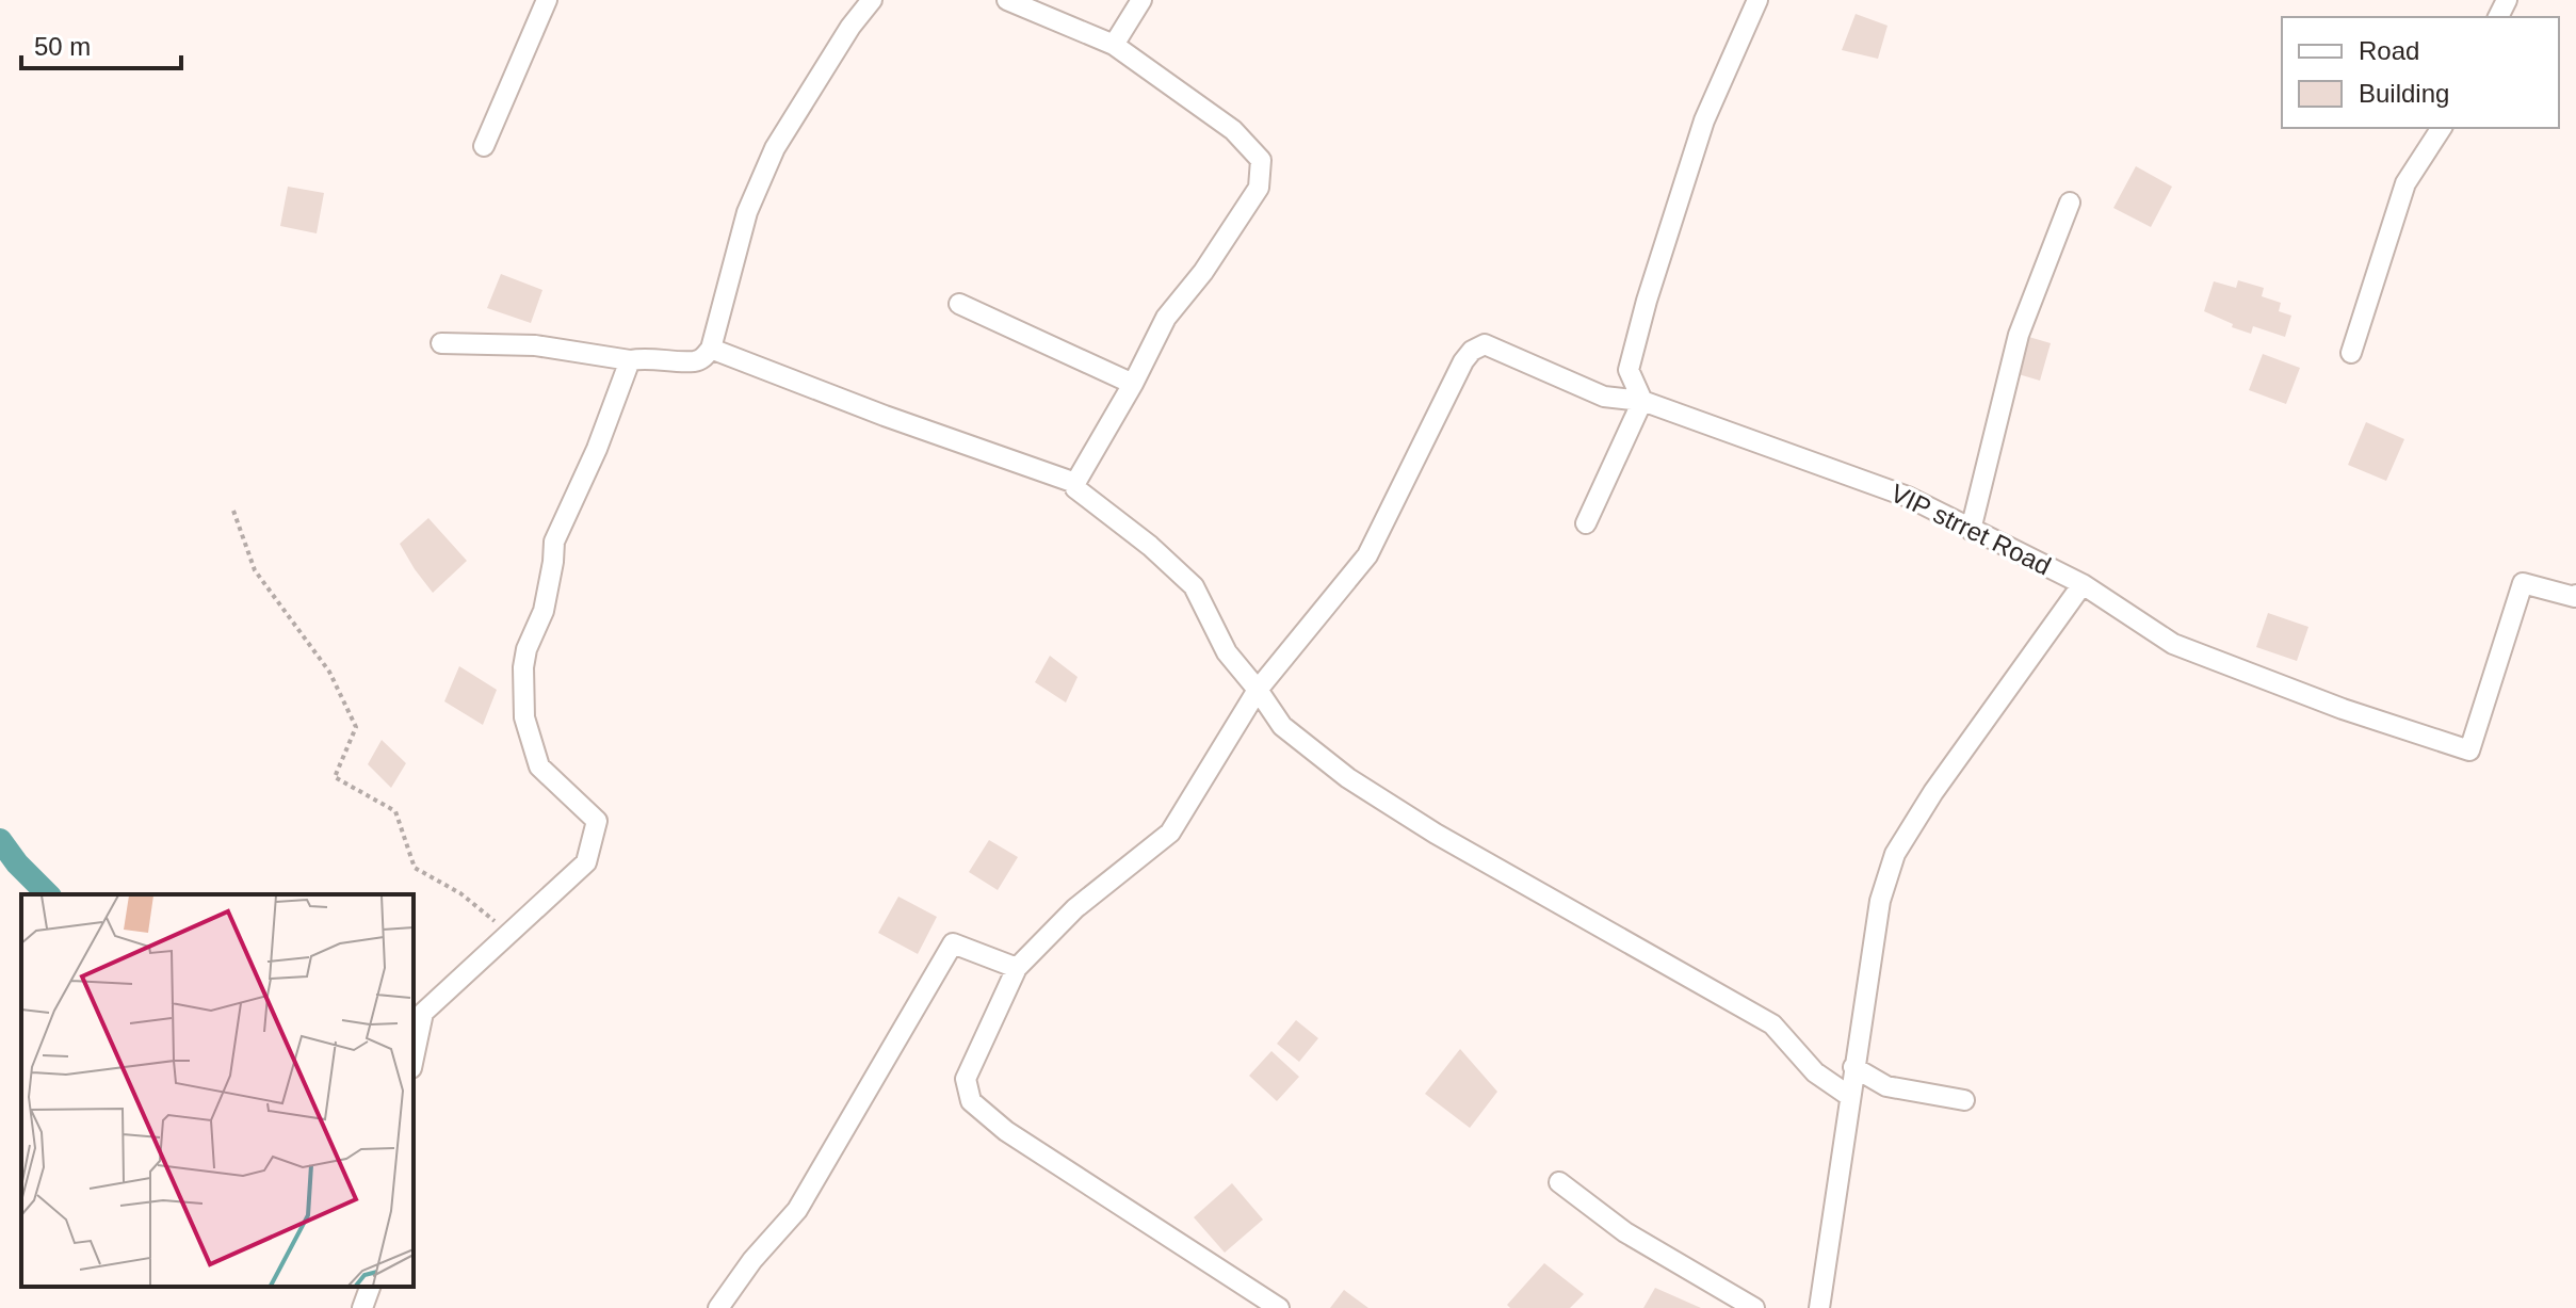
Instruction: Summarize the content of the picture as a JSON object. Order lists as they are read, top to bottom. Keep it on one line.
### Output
{"streets":{"street":["VIP strret Road"]},"legend":["Road","Building"],"scale_bar":"50 m"}
